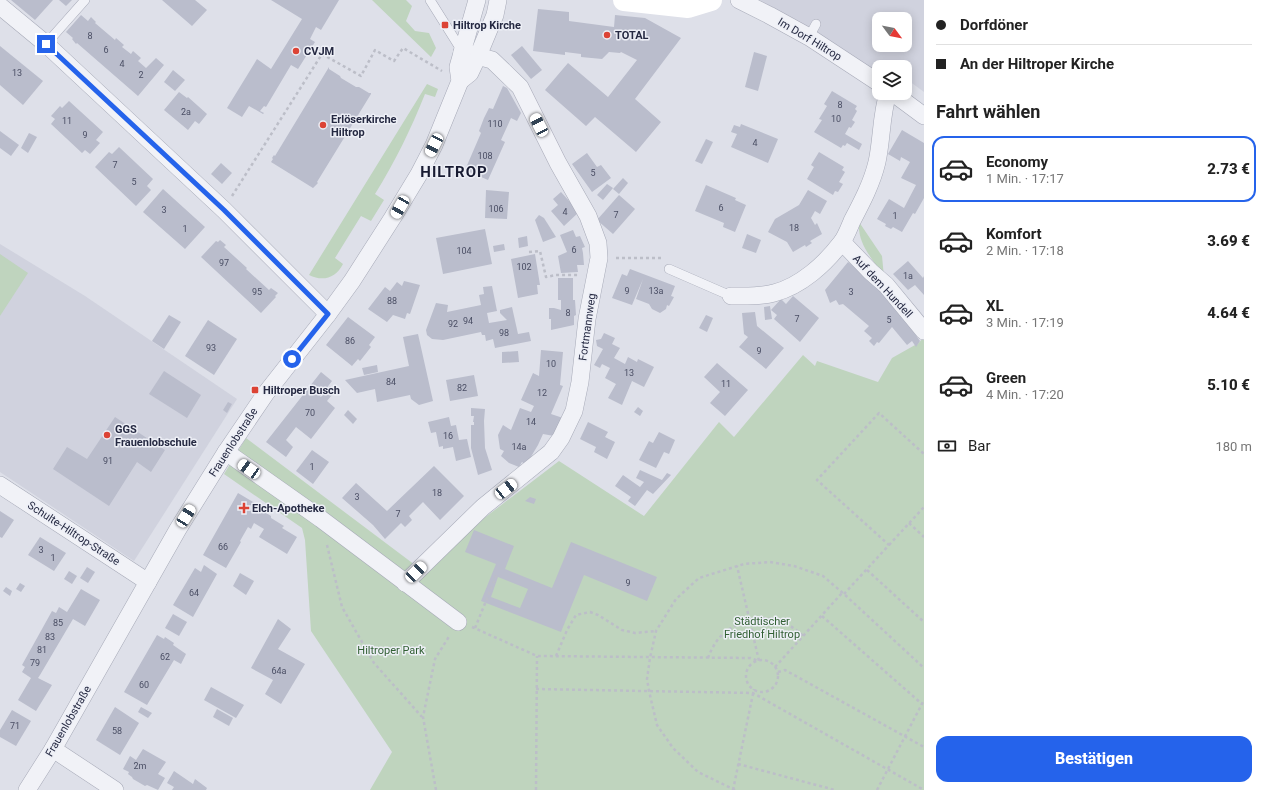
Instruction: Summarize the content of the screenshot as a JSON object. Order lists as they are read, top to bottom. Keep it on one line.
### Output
{"streets":{"street":["Im Dorf Hiltrop","Auf dem Hundell","Fortmannweg","Frauenlobstraße","Schulte-Hiltrop-Straße"]},"crossings":[["Fortmannweg","Frauenlobstraße"],["Frauenlobstraße","Schulte-Hiltrop-Straße"]],"districts":["HILTROP"],"parks":["Städtischer Friedhof Hiltrop","Hiltroper Park"],"places":{"transit":["Hiltrop Kirche","Hiltroper Busch"],"other":["TOTAL","CVJM","Erlöserkirche Hiltrop","GGS Frauenlobschule"],"health":["Elch-Apotheke"]},"house_numbers":["8","6","4","13","2","8","2a","10","11","110","9","4","108","7","5","5","6","106","3","4","7","1","18","1","6","104","97","102","1a","9","13a","95","3","88","8","7","5","94","92","98","86","93","9","10","13","84","11","82","12","70","14","16","14a","91","1","18","3","7","66","3","1","9","64","85","83","81","62","79","64a","60","71","58","2m"],"north":"bottom right","page":{"banner":["Dorfdöner","An der Hiltroper Kirche"],"heading":"Fahrt wählen","list":[{"name":"Economy","note":"1 Min. · 17:17","value":"2.73 €"},{"name":"Komfort","note":"2 Min. · 17:18","value":"3.69 €"},{"name":"XL","note":"3 Min. · 17:19","value":"4.64 €"},{"name":"Green","note":"4 Min. · 17:20","value":"5.10 €"}],"pay":["Bar","180 m"],"buttons":"Bestätigen"}}
